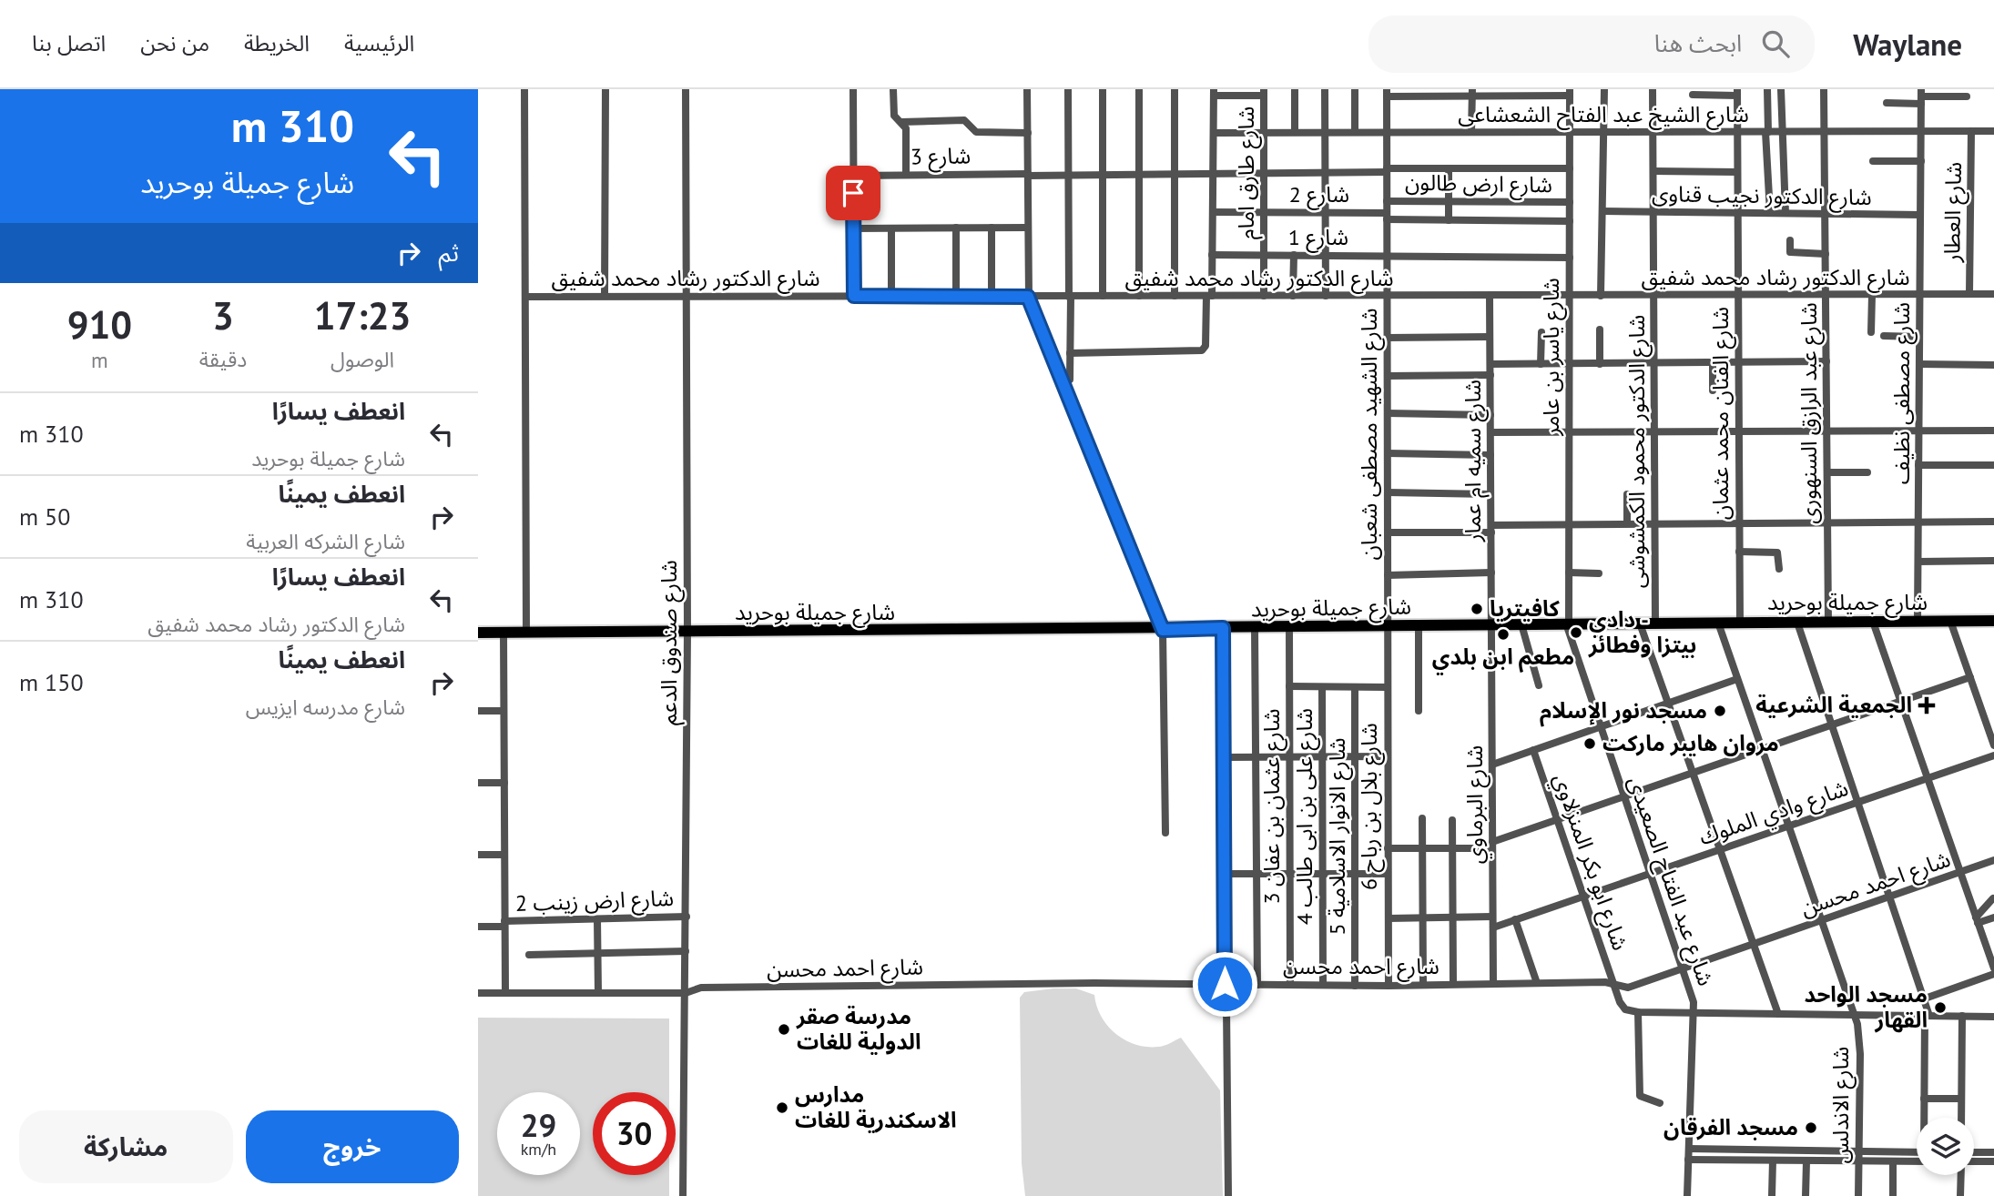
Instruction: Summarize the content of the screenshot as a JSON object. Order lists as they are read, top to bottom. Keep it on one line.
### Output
{"streets":{"main road":["شارع جميلة بوحريد"],"street":["شارع الشيخ عبد الفتاح الشعشاعى","شارع 3","شارع طارق امام","شارع ارض طالون","شارع 2","شارع الدكتور نجيب قناوى","شارع العطار","شارع 1","شارع الدكتور رشاد محمد شفيق","شارع ياسر بن عامر","شارع مصطفى نظيف","شارع الفنان محمد عثمان","شارع عبد الرازق السنهورى","شارع الشهيد مصطفى شعبان","شارع الدكتور محمود الكمشوشى","شارع سميه ام عمار","شارع صندوق الدعم","شارع البرماوي","شارع عثمان بن عفان 3","شارع بلال بن رباح 6","شارع وادي الملوك","شارع على بن ابى طالب 4","شارع الانوار الاسلامية 5","شارع ابو بكر المنزلاوي","شارع عبد الفتاح الصعيدى","شارع احمد محسن","شارع ارض زينب 2","شارع الاندلس"]},"crossings":[["شارع الشيخ عبد الفتاح الشعشاعى","شارع طارق امام"],["شارع الشيخ عبد الفتاح الشعشاعى","شارع العطار"],["شارع الشيخ عبد الفتاح الشعشاعى","شارع ياسر بن عامر"],["شارع الشيخ عبد الفتاح الشعشاعى","شارع مصطفى نظيف"],["شارع الشيخ عبد الفتاح الشعشاعى","شارع الفنان محمد عثمان"],["شارع الشيخ عبد الفتاح الشعشاعى","شارع عبد الرازق السنهورى"],["شارع الشيخ عبد الفتاح الشعشاعى","شارع الشهيد مصطفى شعبان"],["شارع الشيخ عبد الفتاح الشعشاعى","شارع الدكتور محمود الكمشوشى"],["شارع طارق امام","شارع 2"],["شارع طارق امام","شارع 1"],["شارع طارق امام","شارع الدكتور رشاد محمد شفيق"],["شارع ارض طالون","شارع ياسر بن عامر"],["شارع ارض طالون","شارع الشهيد مصطفى شعبان"],["شارع 2","شارع ياسر بن عامر"],["شارع 2","شارع الشهيد مصطفى شعبان"],["شارع الدكتور نجيب قناوى","شارع مصطفى نظيف"],["شارع الدكتور نجيب قناوى","شارع الفنان محمد عثمان"],["شارع الدكتور نجيب قناوى","شارع عبد الرازق السنهورى"],["شارع الدكتور نجيب قناوى","شارع الدكتور محمود الكمشوشى"],["شارع العطار","شارع الدكتور رشاد محمد شفيق"],["شارع 1","شارع ياسر بن عامر"],["شارع 1","شارع الشهيد مصطفى شعبان"],["شارع الدكتور رشاد محمد شفيق","شارع ياسر بن عامر"],["شارع الدكتور رشاد محمد شفيق","شارع مصطفى نظيف"],["شارع الدكتور رشاد محمد شفيق","شارع الفنان محمد عثمان"],["شارع الدكتور رشاد محمد شفيق","شارع عبد الرازق السنهورى"],["شارع الدكتور رشاد محمد شفيق","شارع الشهيد مصطفى شعبان"],["شارع الدكتور رشاد محمد شفيق","شارع الدكتور محمود الكمشوشى"],["شارع الدكتور رشاد محمد شفيق","شارع سميه ام عمار"],["شارع الدكتور رشاد محمد شفيق","شارع صندوق الدعم"],["شارع ياسر بن عامر","شارع جميلة بوحريد"],["شارع ياسر بن عامر","شارع عبد الفتاح الصعيدى"],["شارع مصطفى نظيف","شارع جميلة بوحريد"],["شارع الفنان محمد عثمان","شارع جميلة بوحريد"],["شارع عبد الرازق السنهورى","شارع جميلة بوحريد"],["شارع الشهيد مصطفى شعبان","شارع جميلة بوحريد"],["شارع الشهيد مصطفى شعبان","شارع بلال بن رباح 6"],["شارع الدكتور محمود الكمشوشى","شارع جميلة بوحريد"],["شارع سميه ام عمار","شارع جميلة بوحريد"],["شارع سميه ام عمار","شارع البرماوي"],["شارع جميلة بوحريد","شارع صندوق الدعم"],["شارع جميلة بوحريد","شارع البرماوي"],["شارع جميلة بوحريد","شارع عثمان بن عفان 3"],["شارع جميلة بوحريد","شارع بلال بن رباح 6"],["شارع جميلة بوحريد","شارع عبد الفتاح الصعيدى"],["شارع جميلة بوحريد","شارع الاندلس"],["شارع صندوق الدعم","شارع احمد محسن"],["شارع صندوق الدعم","شارع ارض زينب 2"],["شارع البرماوي","شارع وادي الملوك"],["شارع البرماوي","شارع احمد محسن"],["شارع عثمان بن عفان 3","شارع احمد محسن"],["شارع بلال بن رباح 6","شارع احمد محسن"],["شارع وادي الملوك","شارع ابو بكر المنزلاوي"],["شارع وادي الملوك","شارع عبد الفتاح الصعيدى"],["شارع وادي الملوك","شارع الاندلس"],["شارع على بن ابى طالب 4","شارع احمد محسن"],["شارع الانوار الاسلامية 5","شارع احمد محسن"],["شارع ابو بكر المنزلاوي","شارع احمد محسن"],["شارع عبد الفتاح الصعيدى","شارع احمد محسن"],["شارع احمد محسن","شارع الاندلس"]],"places":{"other":["كافيتريا","دادي - بيتزا وفطائر","مطعم ابن بلدي","مسجد نور الإسلام","مروان هايبر ماركت","مسجد الواحد القهار","مدرسة صقر الدولية للغات","مدارس الاسكندرية للغات","مسجد الفرقان"],"health":["الجمعية الشرعية"]},"page":{"header":"Waylane","search":"ابحث هنا","nav":["الرئيسية","الخريطة","من نحن","اتصل بنا"],"turn":["310 m","شارع جميلة بوحريد"],"then":"ثم","eta":["17:23","الوصول","3","دقيقة","910","m"],"list":[{"name":"انعطف يسارًا","note":"شارع جميلة بوحريد","value":"310 m"},{"name":"انعطف يمينًا","note":"شارع الشركه العربية","value":"50 m"},{"name":"انعطف يسارًا","note":"شارع الدكتور رشاد محمد شفيق","value":"310 m"},{"name":"انعطف يمينًا","note":"شارع مدرسه ايزيس","value":"150 m"}],"speed":"29 km/h","limit":"30","buttons":["خروج","مشاركة"]}}
